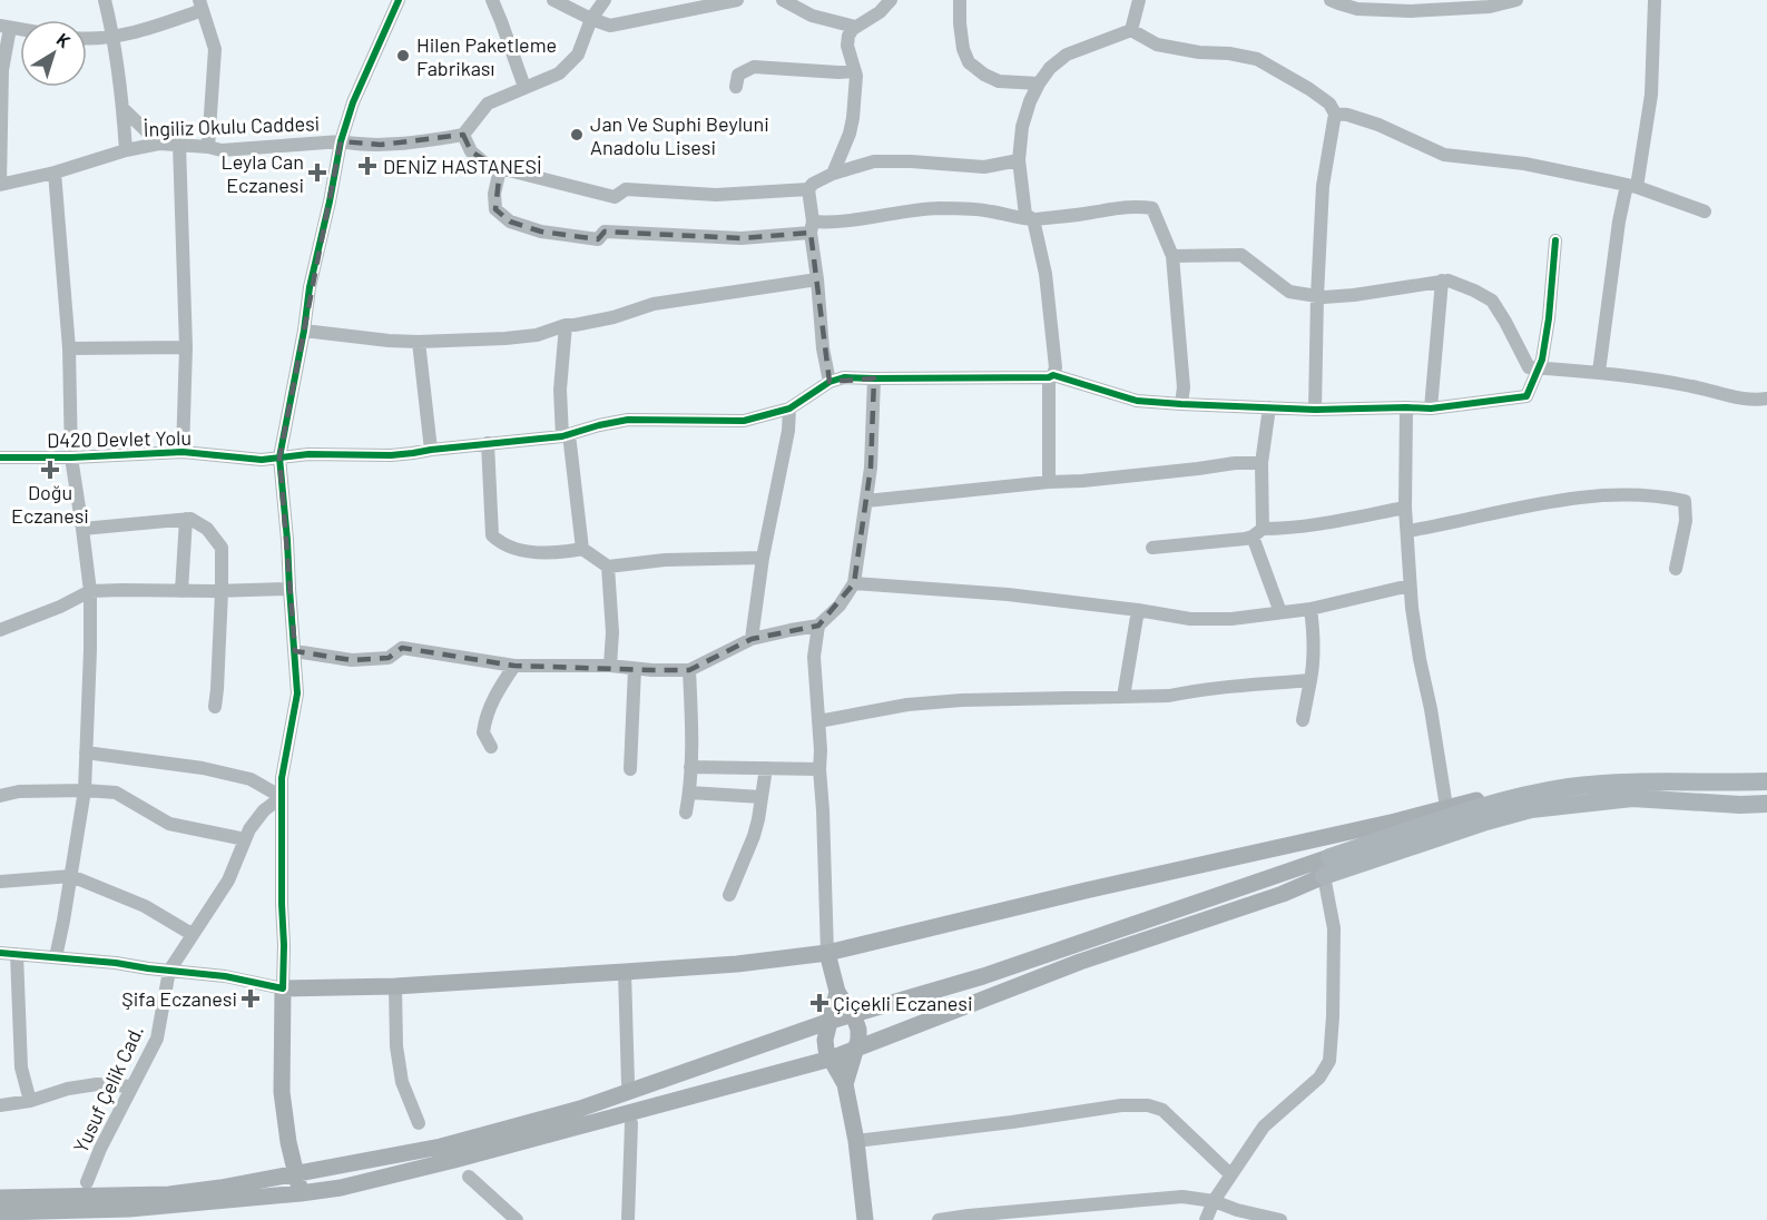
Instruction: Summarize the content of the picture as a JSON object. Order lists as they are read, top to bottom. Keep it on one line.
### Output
{"streets":{"street":["İngiliz Okulu Caddesi","D420 Devlet Yolu","Yusuf Çelik Cad."]},"places":{"other":["Hilen Paketleme Fabrikası","Jan Ve Suphi Beyluni Anadolu Lisesi"],"health":["DENİZ HASTANESİ","Leyla Can Eczanesi","Doğu Eczanesi","Şifa Eczanesi","Çiçekli Eczanesi"]},"north":"top right"}
